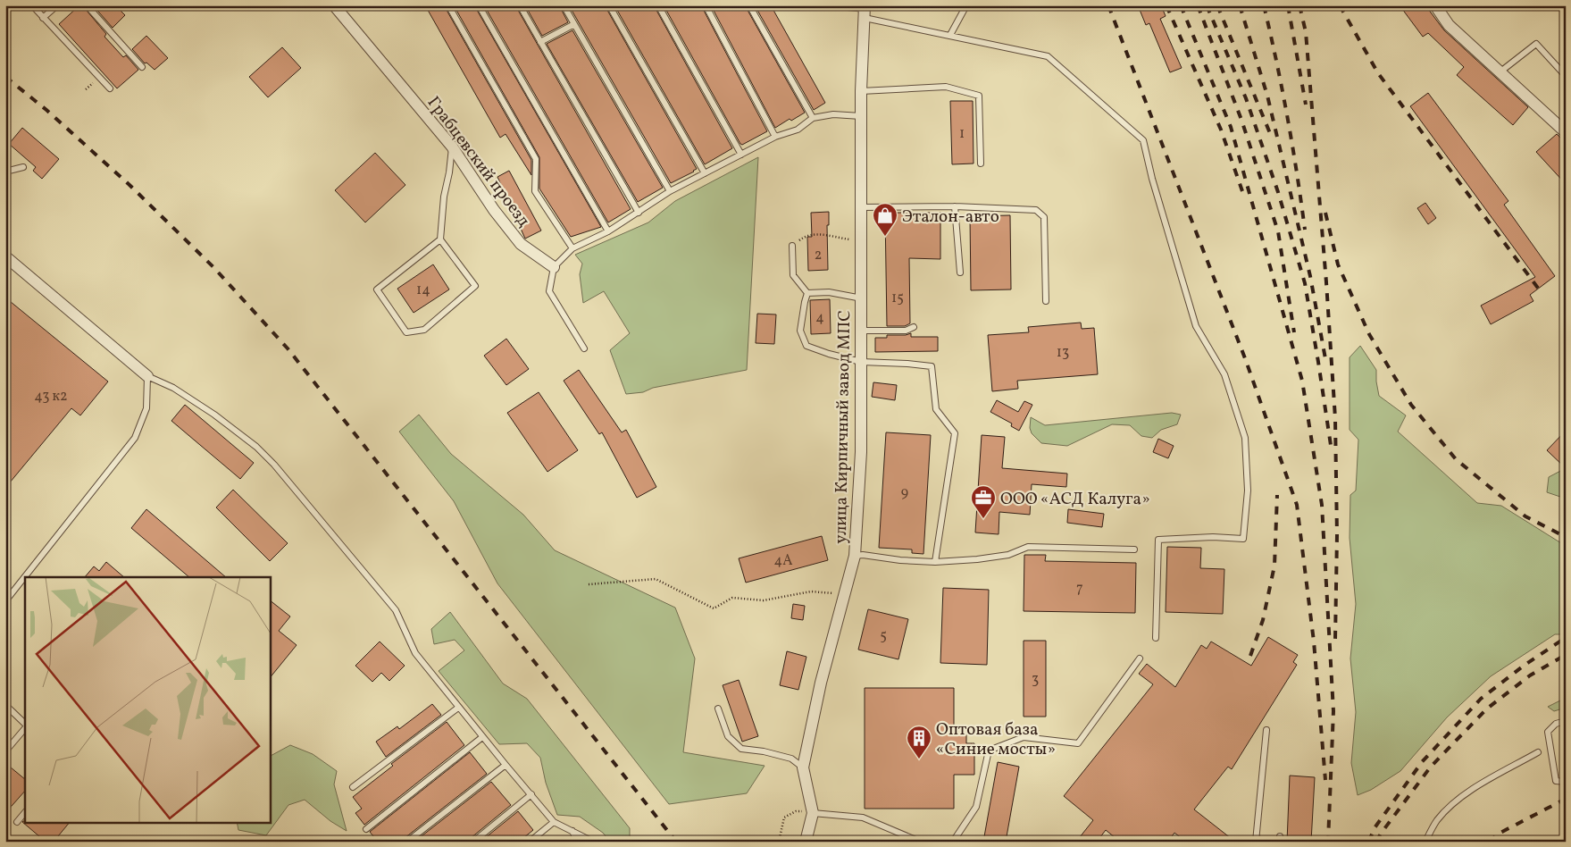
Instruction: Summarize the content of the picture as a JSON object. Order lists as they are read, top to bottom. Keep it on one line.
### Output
{"streets":{"street":["Грабцевский проезд","улица Кирпичный завод МПС"]},"places":{"shop":["Эталон-авто"],"office":["ООО «АСД Калуга»"],"building":["Оптовая база «Синие мосты»"]},"house_numbers":["1","2","14","15","4","13","43 к2","9","4А","7","5","3"]}
